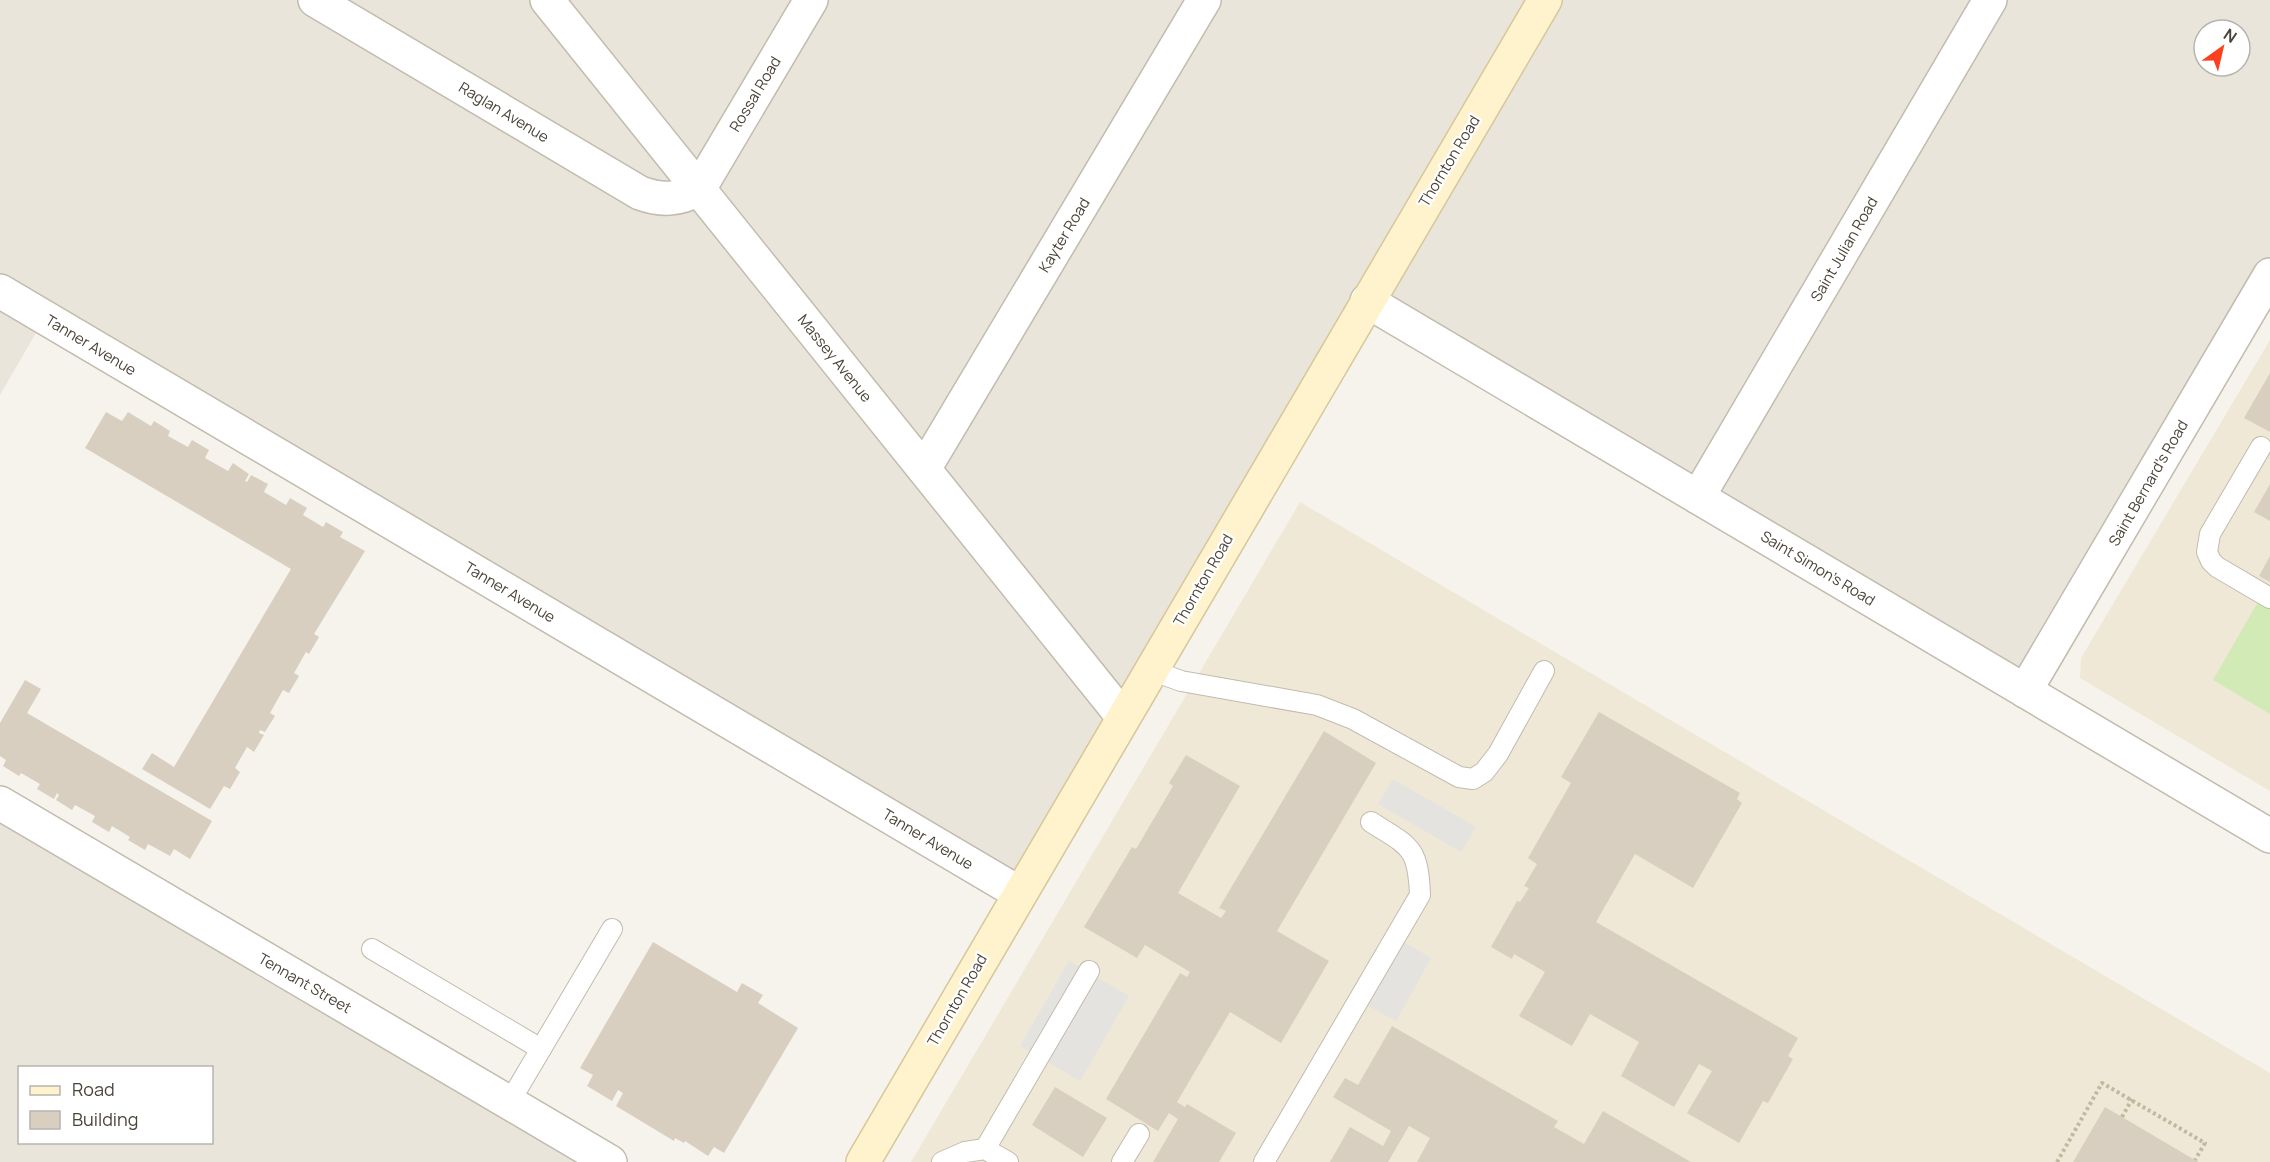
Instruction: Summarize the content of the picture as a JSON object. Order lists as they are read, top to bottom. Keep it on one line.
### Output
{"streets":{"street":["Rossal Road","Raglan Avenue","Thornton Road","Kayter Road","Saint Julian Road","Tanner Avenue","Massey Avenue","Saint Bernard's Road","Saint Simon's Road","Tennant Street"]},"crossings":[["Rossal Road","Raglan Avenue"],["Rossal Road","Massey Avenue"],["Raglan Avenue","Massey Avenue"],["Thornton Road","Tanner Avenue"],["Thornton Road","Massey Avenue"],["Thornton Road","Saint Simon's Road"],["Kayter Road","Massey Avenue"],["Saint Julian Road","Saint Simon's Road"],["Saint Bernard's Road","Saint Simon's Road"]],"legend":["Road","Building"],"north":"top right"}
